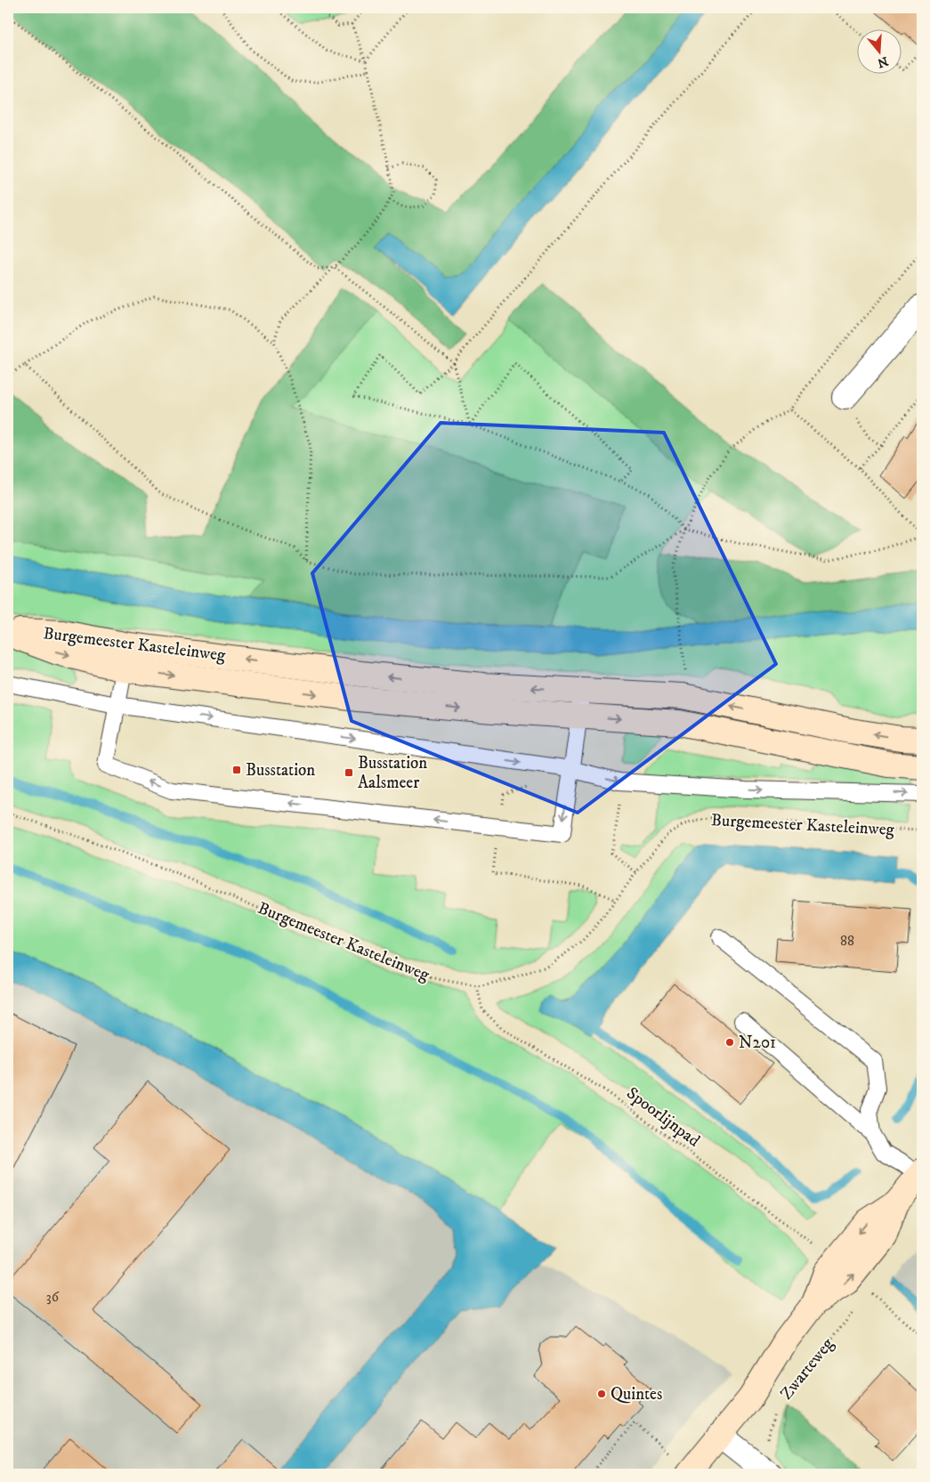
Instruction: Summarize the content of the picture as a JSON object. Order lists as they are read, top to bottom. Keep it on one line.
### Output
{"streets":{"main road":["Burgemeester Kasteleinweg","Zwarteweg"],"path":["Spoorlijnpad"]},"crossings":[["Burgemeester Kasteleinweg","Spoorlijnpad"],["Spoorlijnpad","Zwarteweg"]],"places":{"transit":["Busstation","Busstation Aalsmeer"],"other":["N201","Quintes"]},"house_numbers":["88","36"],"north":"bottom"}
